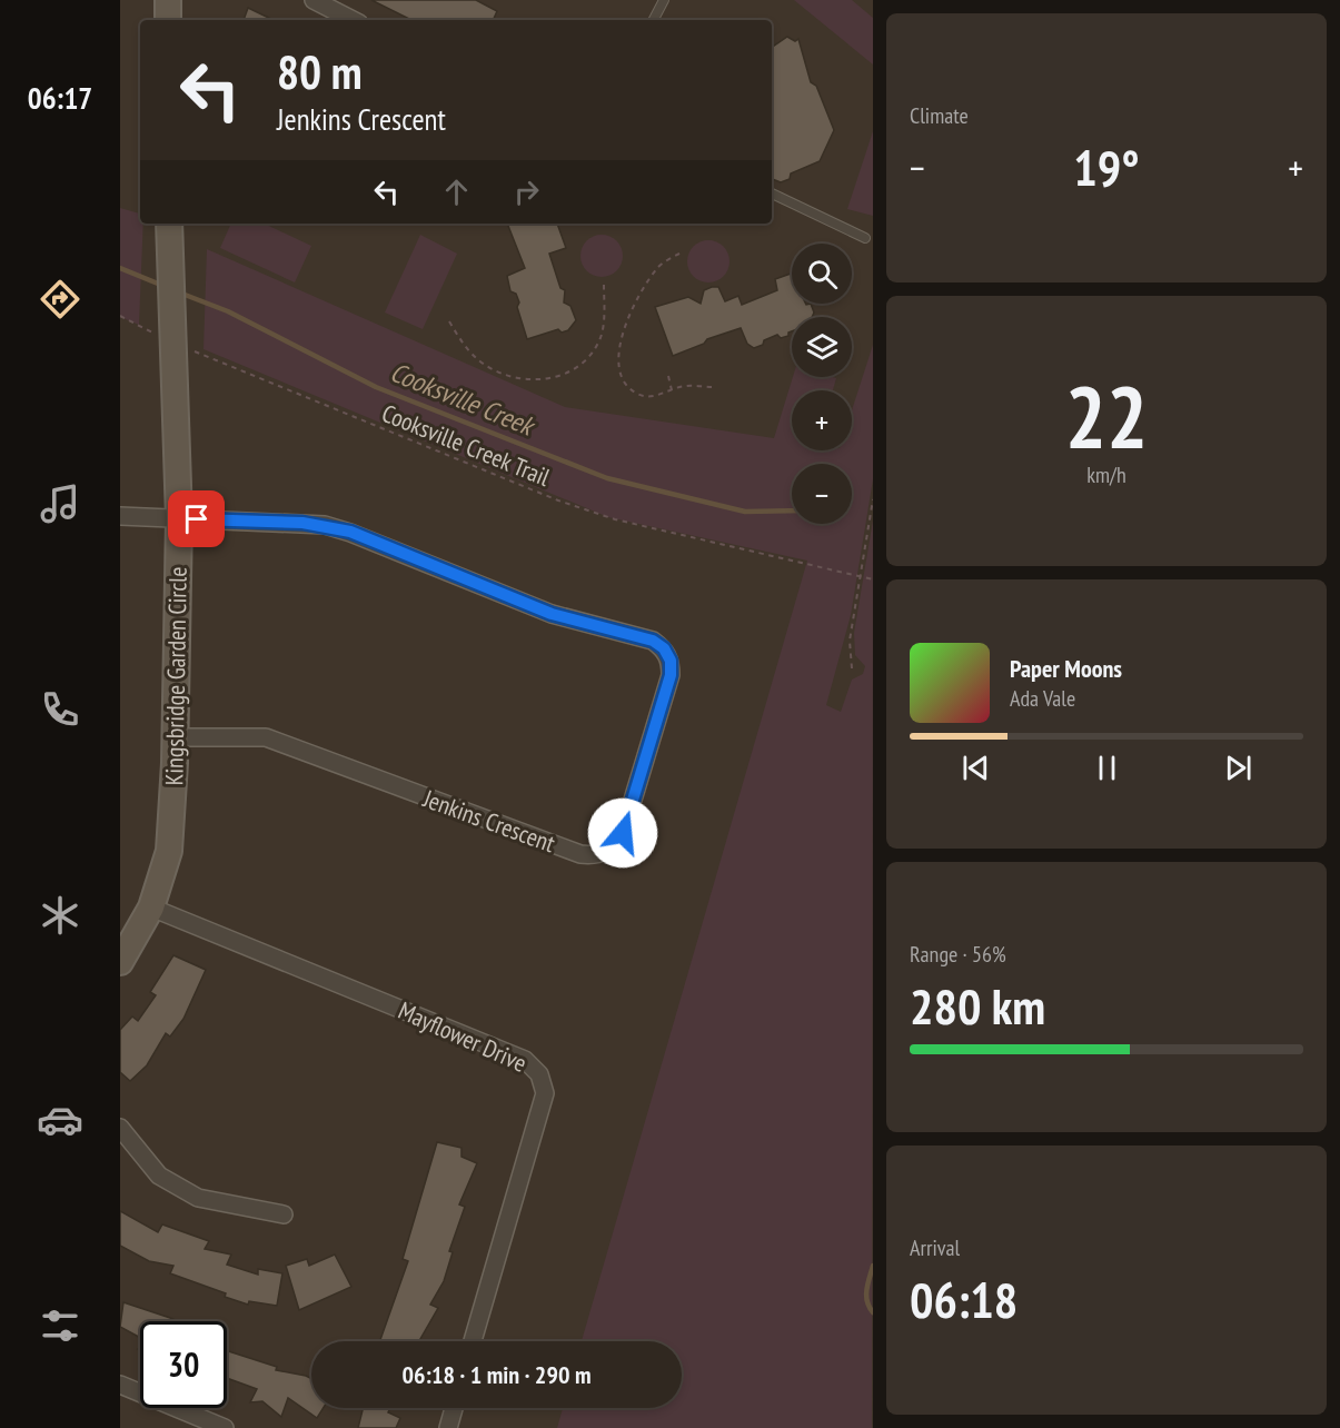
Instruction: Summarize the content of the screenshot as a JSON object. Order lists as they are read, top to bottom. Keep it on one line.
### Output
{"streets":{"street":["Kingsbridge Garden Circle","Jenkins Crescent","Mayflower Drive"],"path":["Cooksville Creek Trail"]},"crossings":[["Cooksville Creek Trail","Kingsbridge Garden Circle"],["Kingsbridge Garden Circle","Jenkins Crescent"],["Kingsbridge Garden Circle","Mayflower Drive"]],"water":["Cooksville Creek"],"page":{"tabs":"06:17","tile":["Climate",["22","km/h"],["Range · 56%","280 km"],["Arrival","06:18"]],"turn":["80 m","Jenkins Crescent"],"heat":["−","19°","+"],"map_buttons":["+","−"],"song":["Paper Moons","Ada Vale"],"limit":"30","trip":"06:18 · 1 min · 290 m"}}
